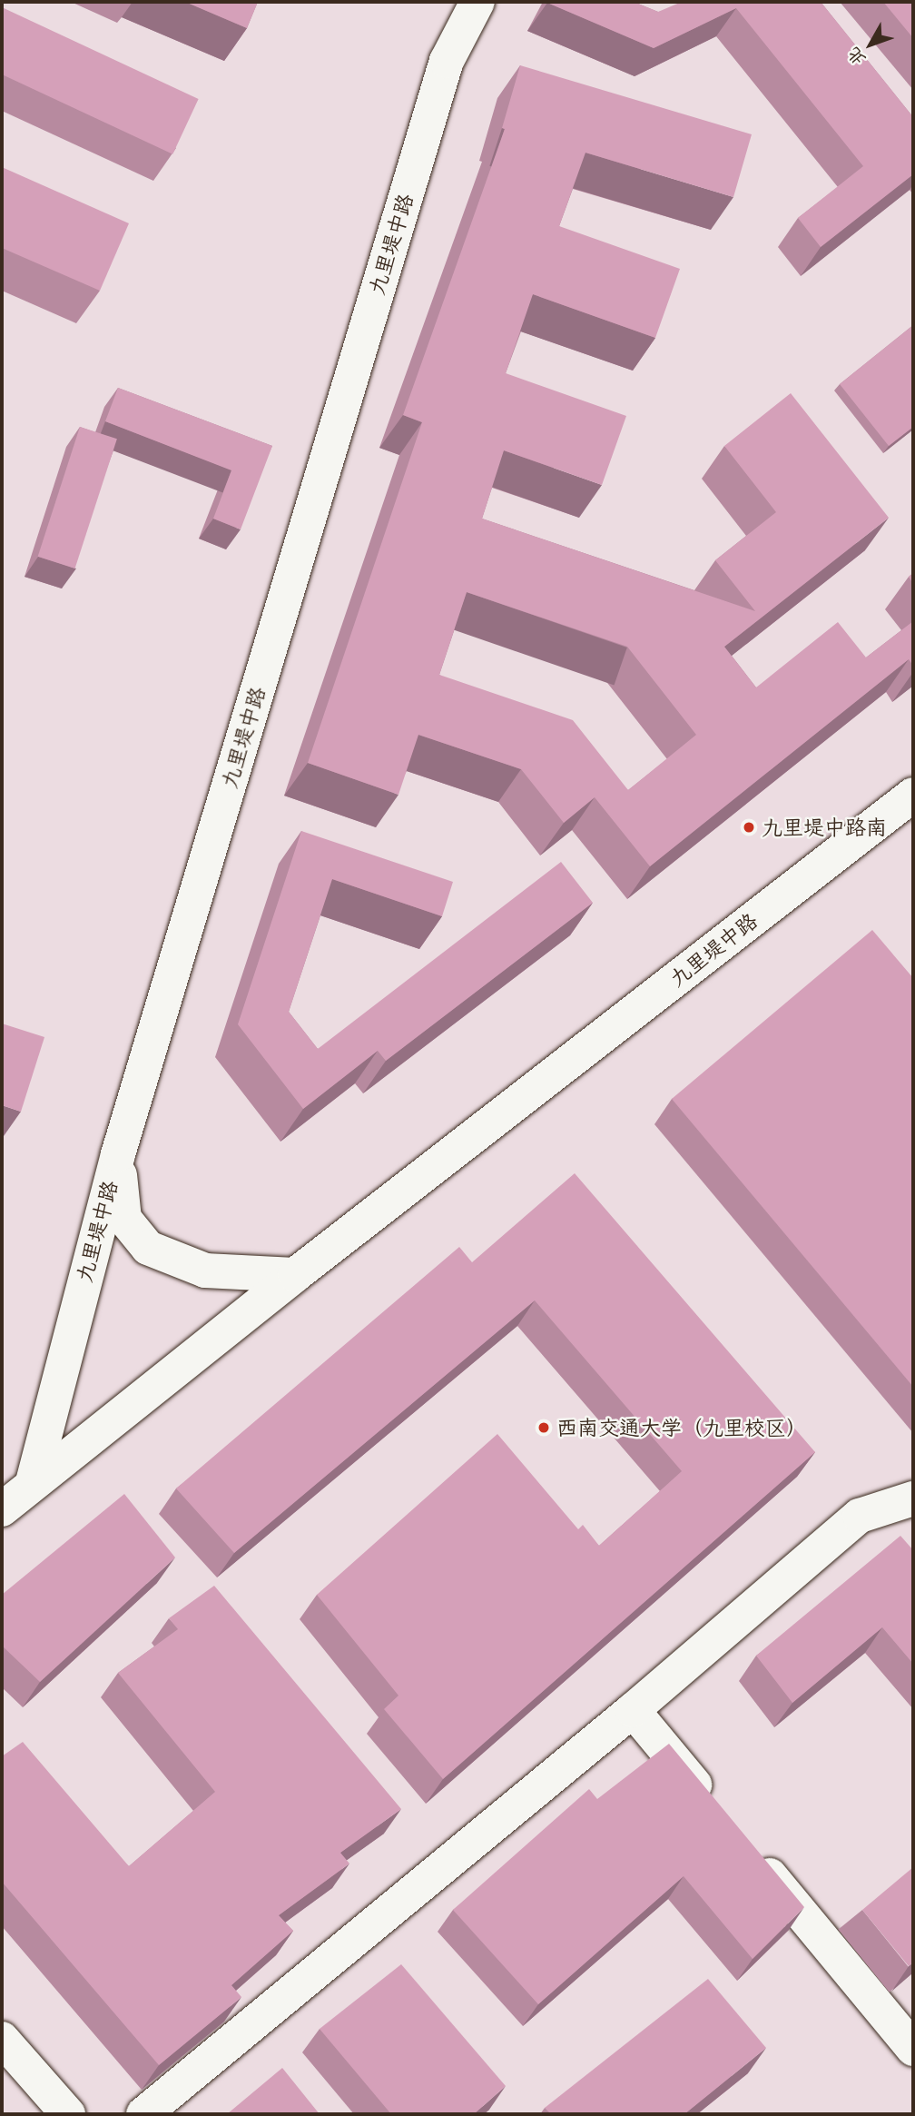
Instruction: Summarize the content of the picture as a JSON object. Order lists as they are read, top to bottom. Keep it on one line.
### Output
{"streets":{"street":["九里堤中路"]},"places":["九里堤中路南","西南交通大学（九里校区）"],"north":"bottom left"}
